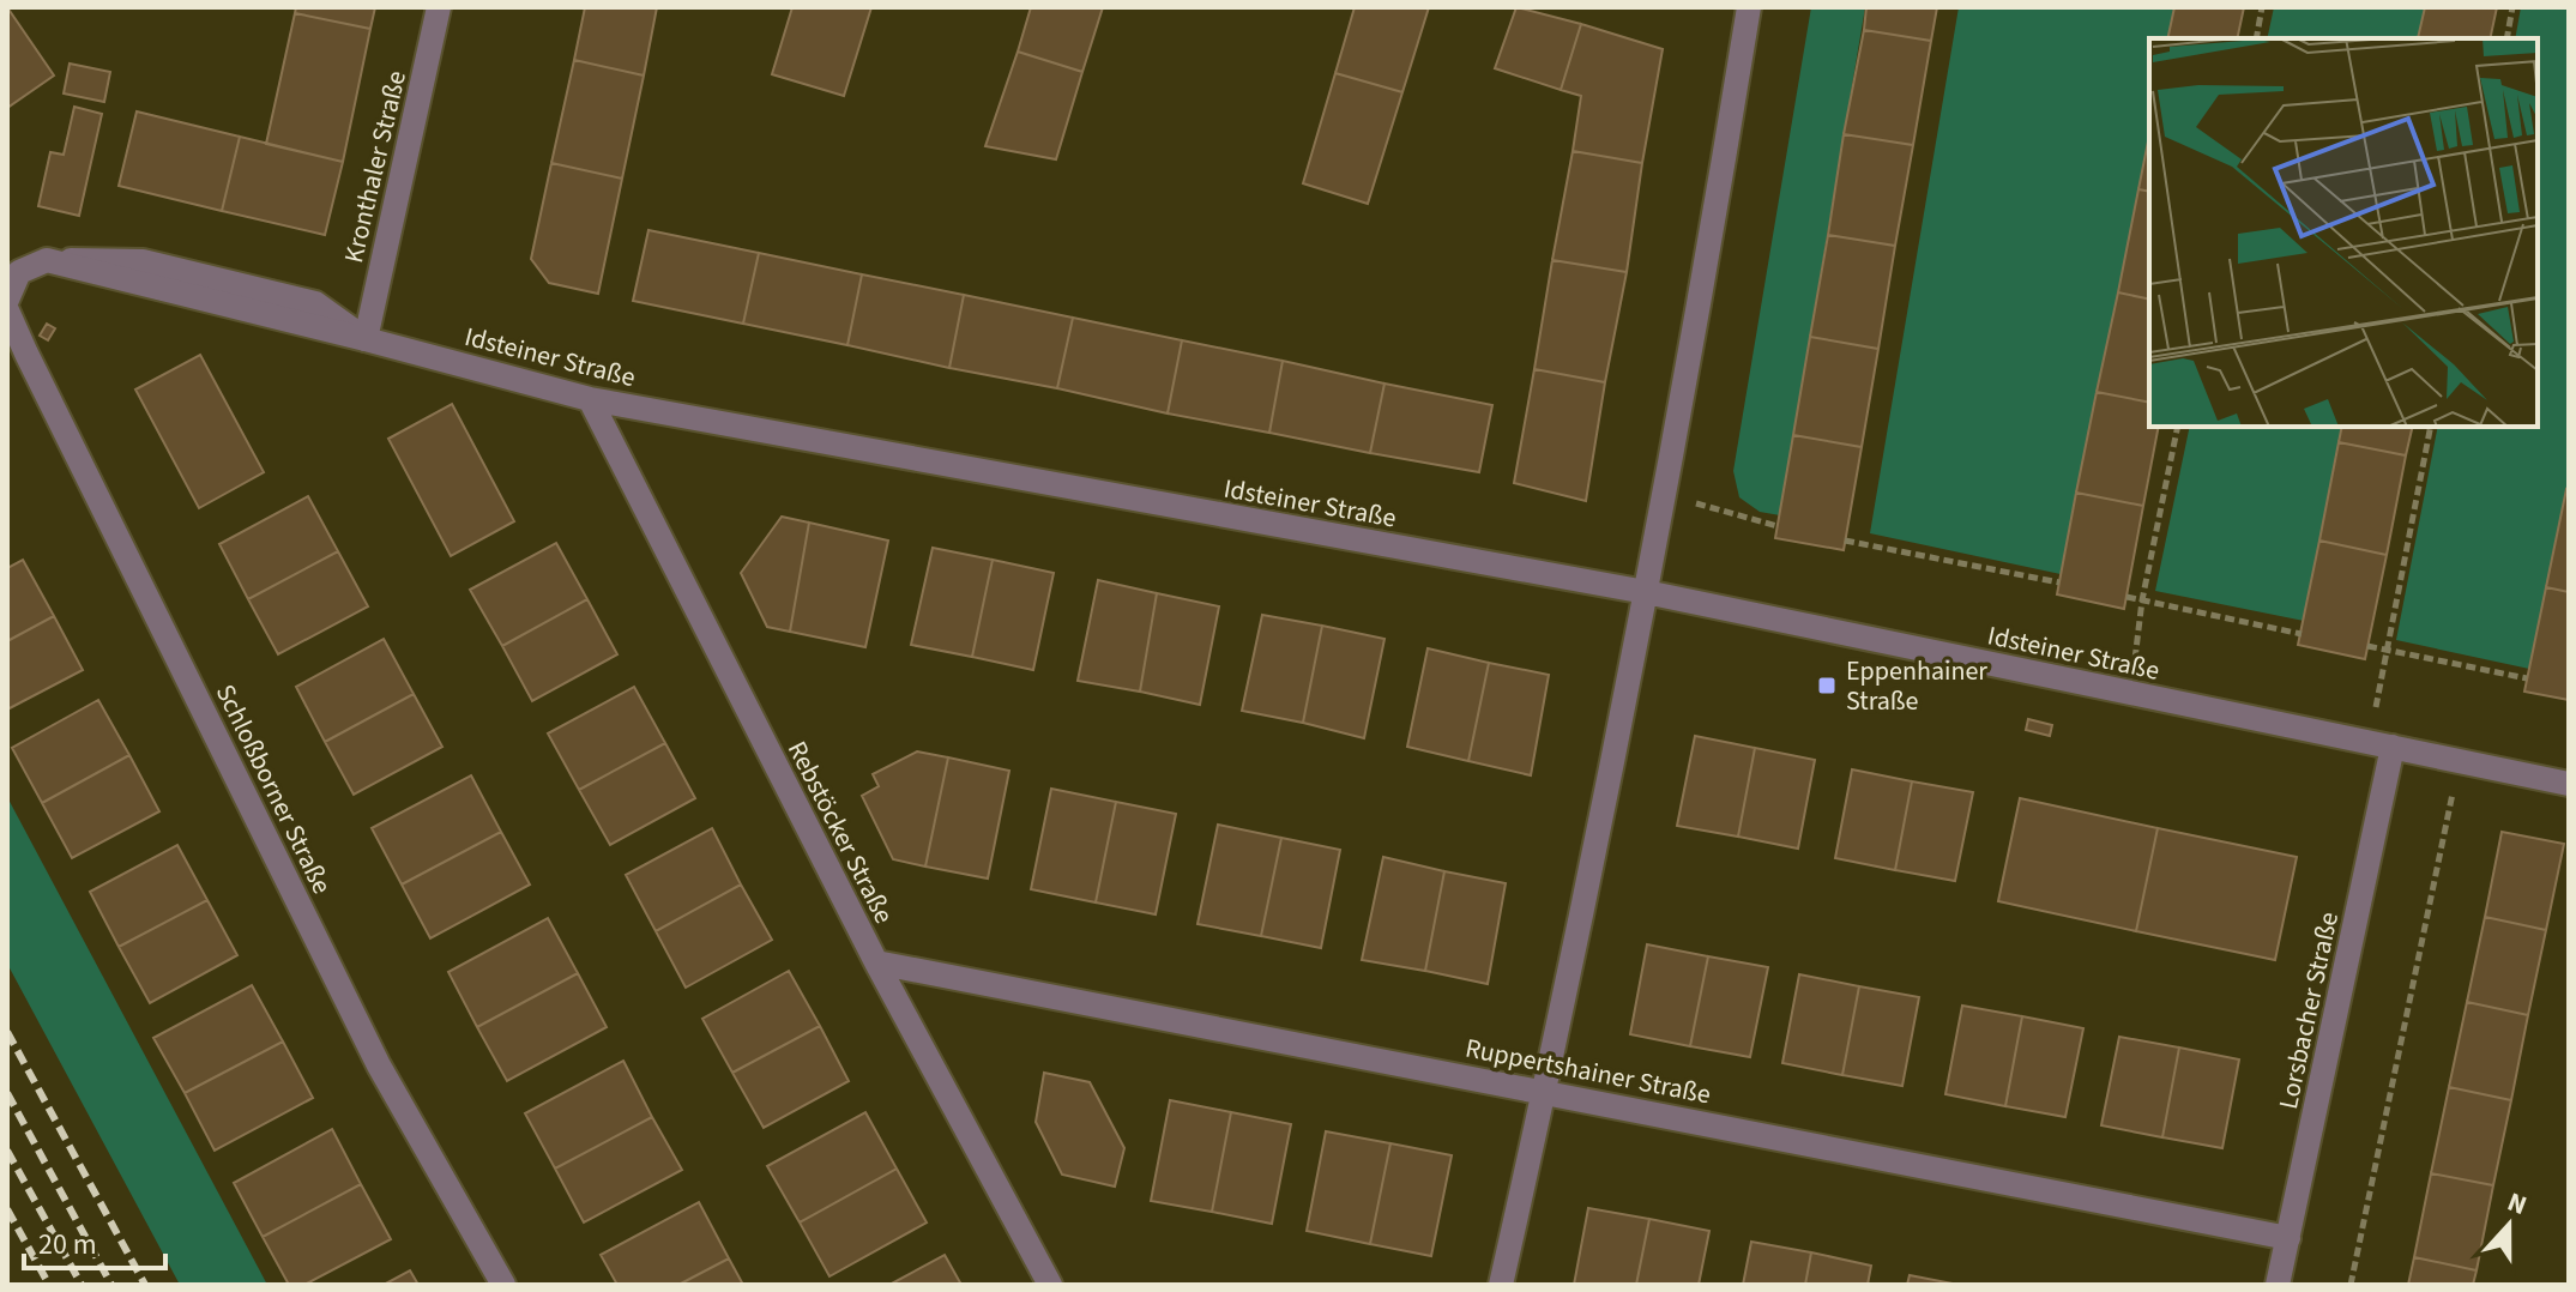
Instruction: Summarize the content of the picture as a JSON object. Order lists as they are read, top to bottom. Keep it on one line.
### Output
{"streets":{"street":["Kronthaler Straße","Idsteiner Straße","Schloßborner Straße","Rebstöcker Straße","Lorsbacher Straße","Ruppertshainer Straße"]},"crossings":[["Kronthaler Straße","Idsteiner Straße"],["Idsteiner Straße","Rebstöcker Straße"],["Idsteiner Straße","Lorsbacher Straße"],["Rebstöcker Straße","Ruppertshainer Straße"],["Lorsbacher Straße","Ruppertshainer Straße"]],"places":{"transit":["Eppenhainer Straße"]},"scale_bar":"20 m","north":"top"}
